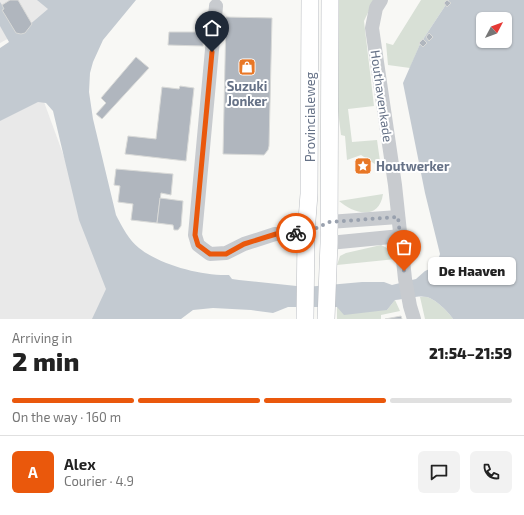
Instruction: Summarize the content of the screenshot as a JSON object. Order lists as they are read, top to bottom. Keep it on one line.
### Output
{"streets":{"main road":["Provincialeweg"],"street":["Houthavenkade"]},"places":{"shop":["Suzuki Jonker"],"place":["Houtwerker"],"other":["De Haaven"]},"north":"top right","page":{"bubble":"De Haaven","heading":["2 min","Arriving in","21:54–21:59"],"panel":["Alex","Courier · 4.9"],"bar":"On the way · 160 m","round":"A"}}
